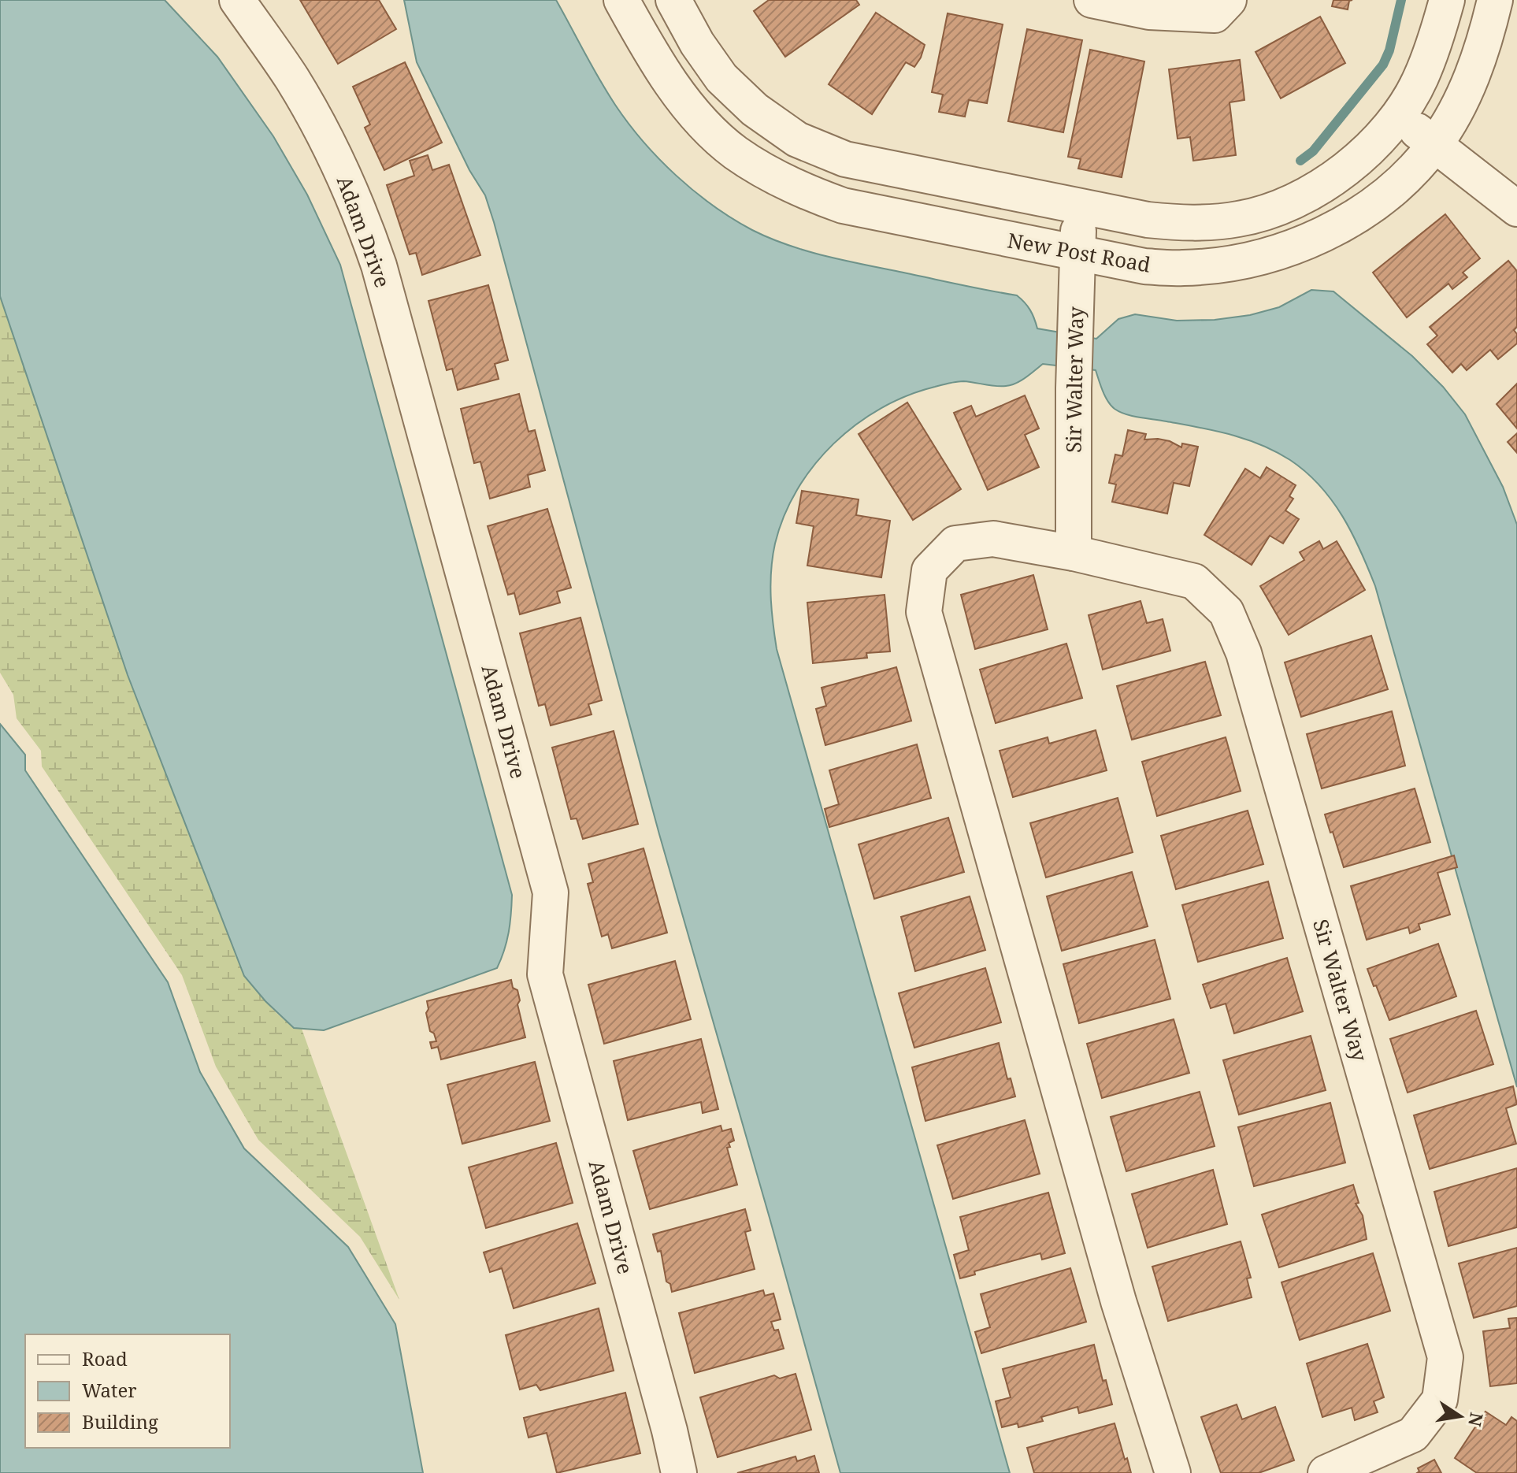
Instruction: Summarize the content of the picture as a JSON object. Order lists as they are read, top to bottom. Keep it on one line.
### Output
{"streets":{"street":["Adam Drive","New Post Road","Sir Walter Way"]},"crossings":[["New Post Road","Sir Walter Way"]],"legend":["Road","Water","Building"],"north":"right"}
